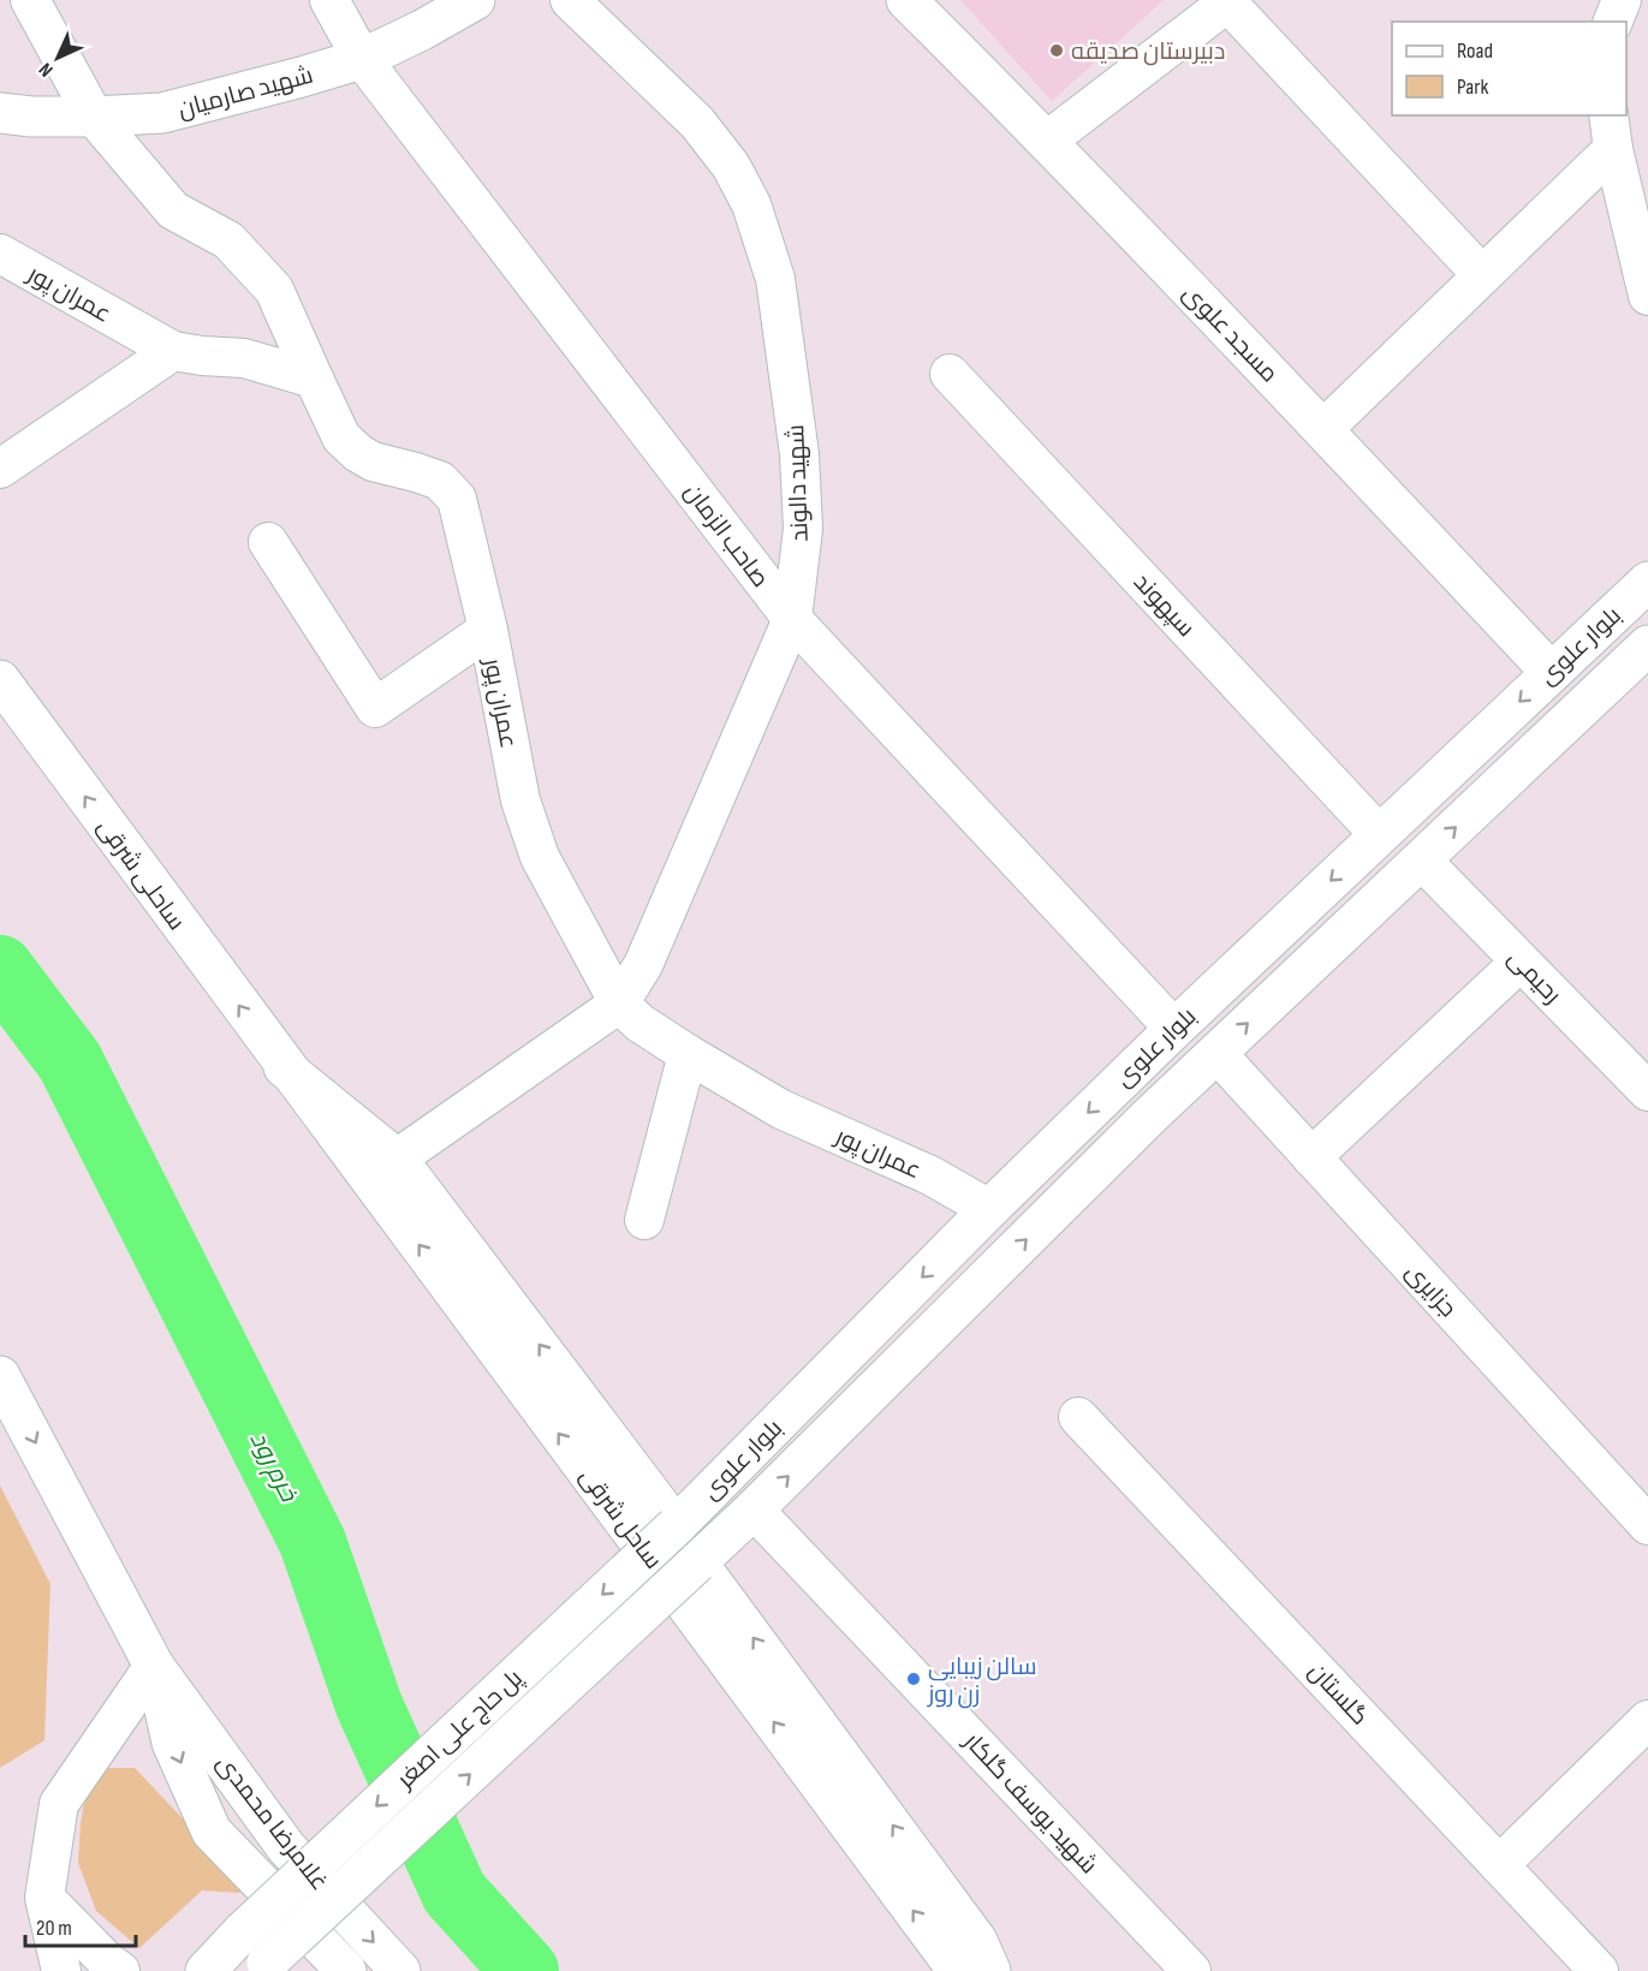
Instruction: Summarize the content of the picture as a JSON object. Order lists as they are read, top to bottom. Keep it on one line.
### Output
{"streets":{"main road":["شهید صارمیان","مسجد علوی","بلوار علوی","ساحلی شرقی","ساحل شرقی","پل حاج علی اصغر","غلامرضا محمدی"],"street":["عمران پور","شهید دالوند","صاحب الزمان","سپهوند","رحیمی","جزایری","گلستان","شهید یوسف گلکار"]},"crossings":[["شهید صارمیان","صاحب الزمان"],["عمران پور","شهید دالوند"],["عمران پور","بلوار علوی"],["مسجد علوی","بلوار علوی"],["شهید دالوند","صاحب الزمان"],["صاحب الزمان","بلوار علوی"],["سپهوند","بلوار علوی"],["بلوار علوی","رحیمی"],["بلوار علوی","جزایری"],["بلوار علوی","پل حاج علی اصغر"],["بلوار علوی","شهید یوسف گلکار"],["ساحلی شرقی","ساحل شرقی"]],"one_way":["ساحلی شرقی","غلامرضا محمدی"],"water":["خرم رود"],"places":["دبیرستان صدیقه","سالن زیبایی زن روز"],"legend":["Road","Park"],"scale_bar":"20 m","north":"bottom left"}
